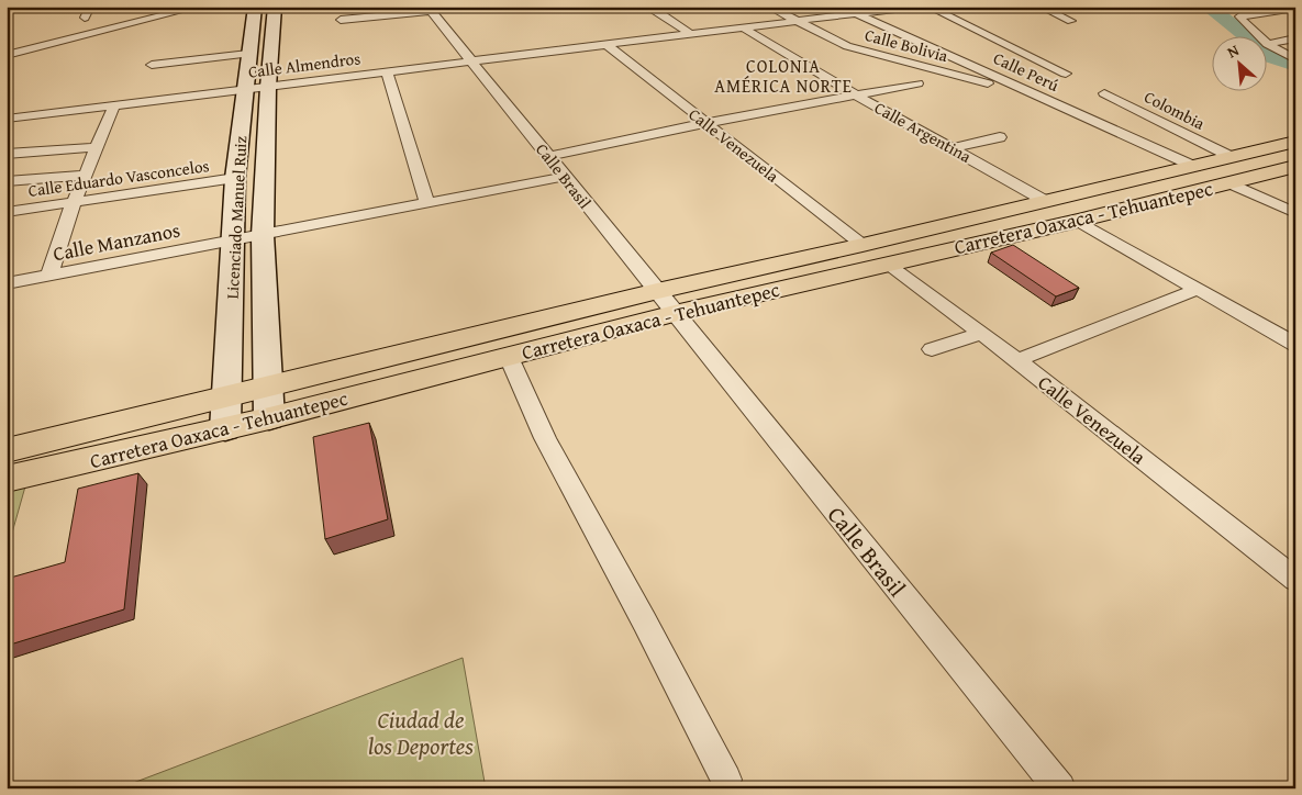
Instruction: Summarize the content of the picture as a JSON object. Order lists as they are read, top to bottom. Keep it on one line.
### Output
{"streets":{"main road":["Carretera Oaxaca - Tehuantepec"],"street":["Calle Bolivia","Calle Almendros","Calle Perú","Colombia","Calle Argentina","Calle Venezuela","Calle Brasil","Calle Eduardo Vasconcelos","Licenciado Manuel Ruiz","Calle Manzanos"]},"crossings":[["Calle Bolivia","Calle Almendros"],["Calle Bolivia","Calle Perú"],["Calle Almendros","Calle Perú"],["Calle Almendros","Calle Argentina"],["Calle Almendros","Calle Venezuela"],["Calle Almendros","Calle Brasil"],["Calle Almendros","Licenciado Manuel Ruiz"],["Calle Perú","Carretera Oaxaca - Tehuantepec"],["Colombia","Carretera Oaxaca - Tehuantepec"],["Calle Argentina","Carretera Oaxaca - Tehuantepec"],["Calle Venezuela","Carretera Oaxaca - Tehuantepec"],["Calle Brasil","Carretera Oaxaca - Tehuantepec"],["Calle Eduardo Vasconcelos","Licenciado Manuel Ruiz"],["Licenciado Manuel Ruiz","Carretera Oaxaca - Tehuantepec"],["Licenciado Manuel Ruiz","Calle Manzanos"]],"districts":["COLONIA AMÉRICA NORTE"],"parks":["Ciudad de los Deportes"],"north":"top left"}
